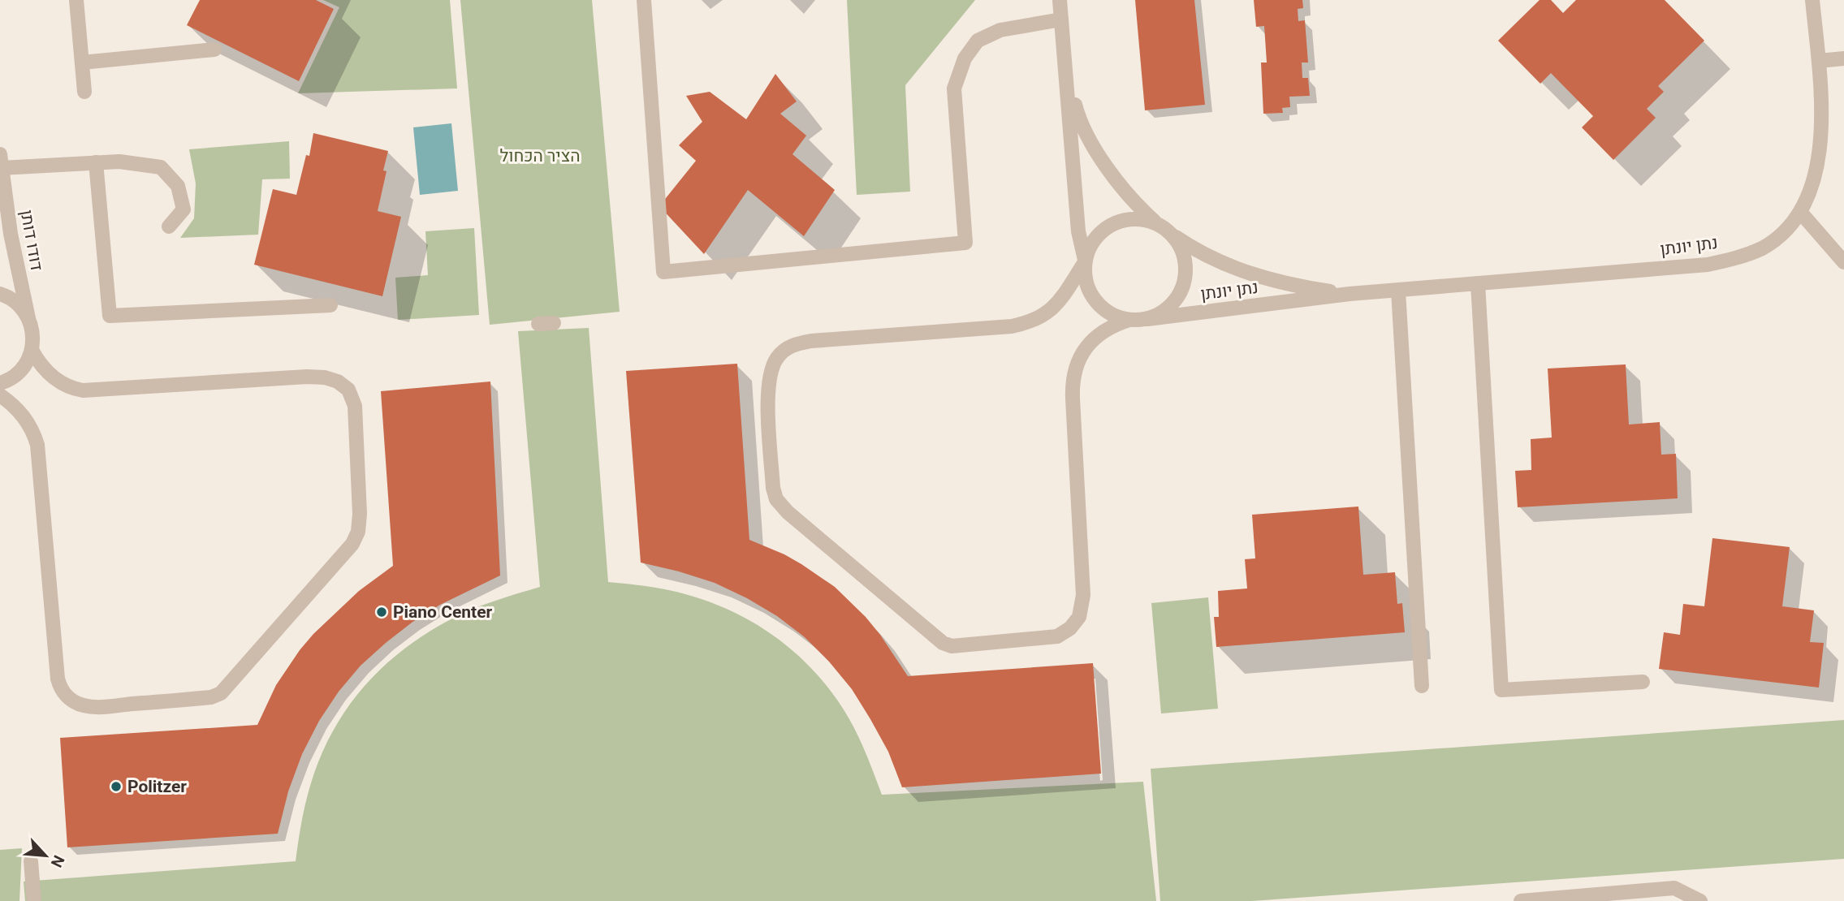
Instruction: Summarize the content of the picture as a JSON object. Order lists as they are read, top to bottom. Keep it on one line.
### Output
{"streets":{"street":["דודו דותן","נתן יונתן"]},"parks":["הציר הכחול"],"places":["Piano Center","Politzer"],"north":"bottom right"}
